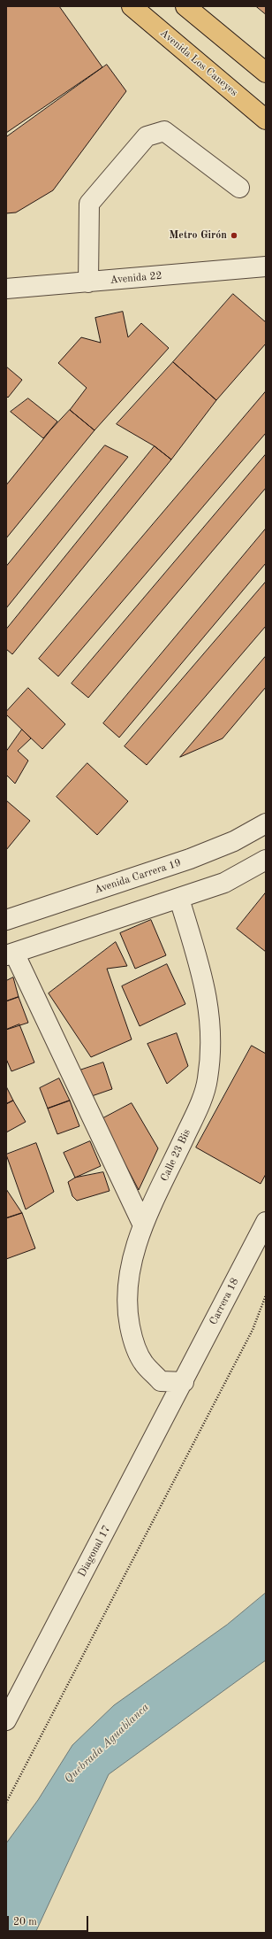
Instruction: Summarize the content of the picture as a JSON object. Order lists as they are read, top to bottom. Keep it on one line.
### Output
{"streets":{"main road":["Avenida Los Caneyes"],"street":["Avenida 22","Avenida Carrera 19","Calle 23 Bis","Carrera 18","Diagonal 17"]},"crossings":[["Calle 23 Bis","Carrera 18"],["Calle 23 Bis","Diagonal 17"],["Carrera 18","Diagonal 17"]],"water":["Quebrada Aguablanca"],"places":["Metro Girón"],"scale_bar":"20 m"}
